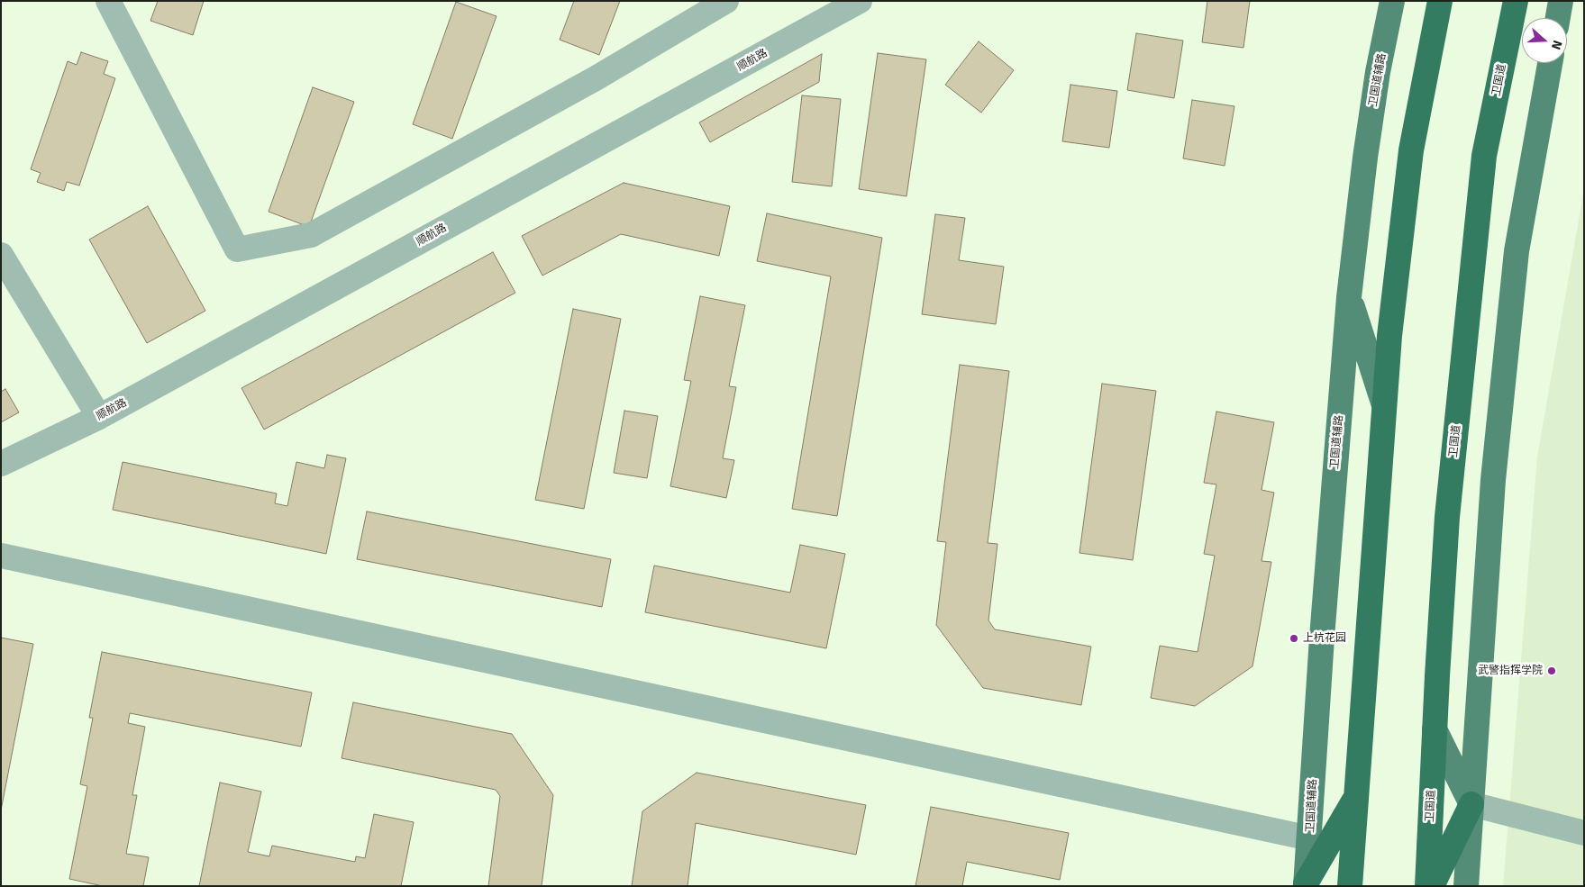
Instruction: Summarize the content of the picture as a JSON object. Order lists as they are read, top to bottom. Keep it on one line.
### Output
{"streets":{"highway":["卫国道"],"main road":["卫国道辅路"],"street":["顺航路"]},"places":["上杭花园","武警指挥学院"],"north":"right"}
